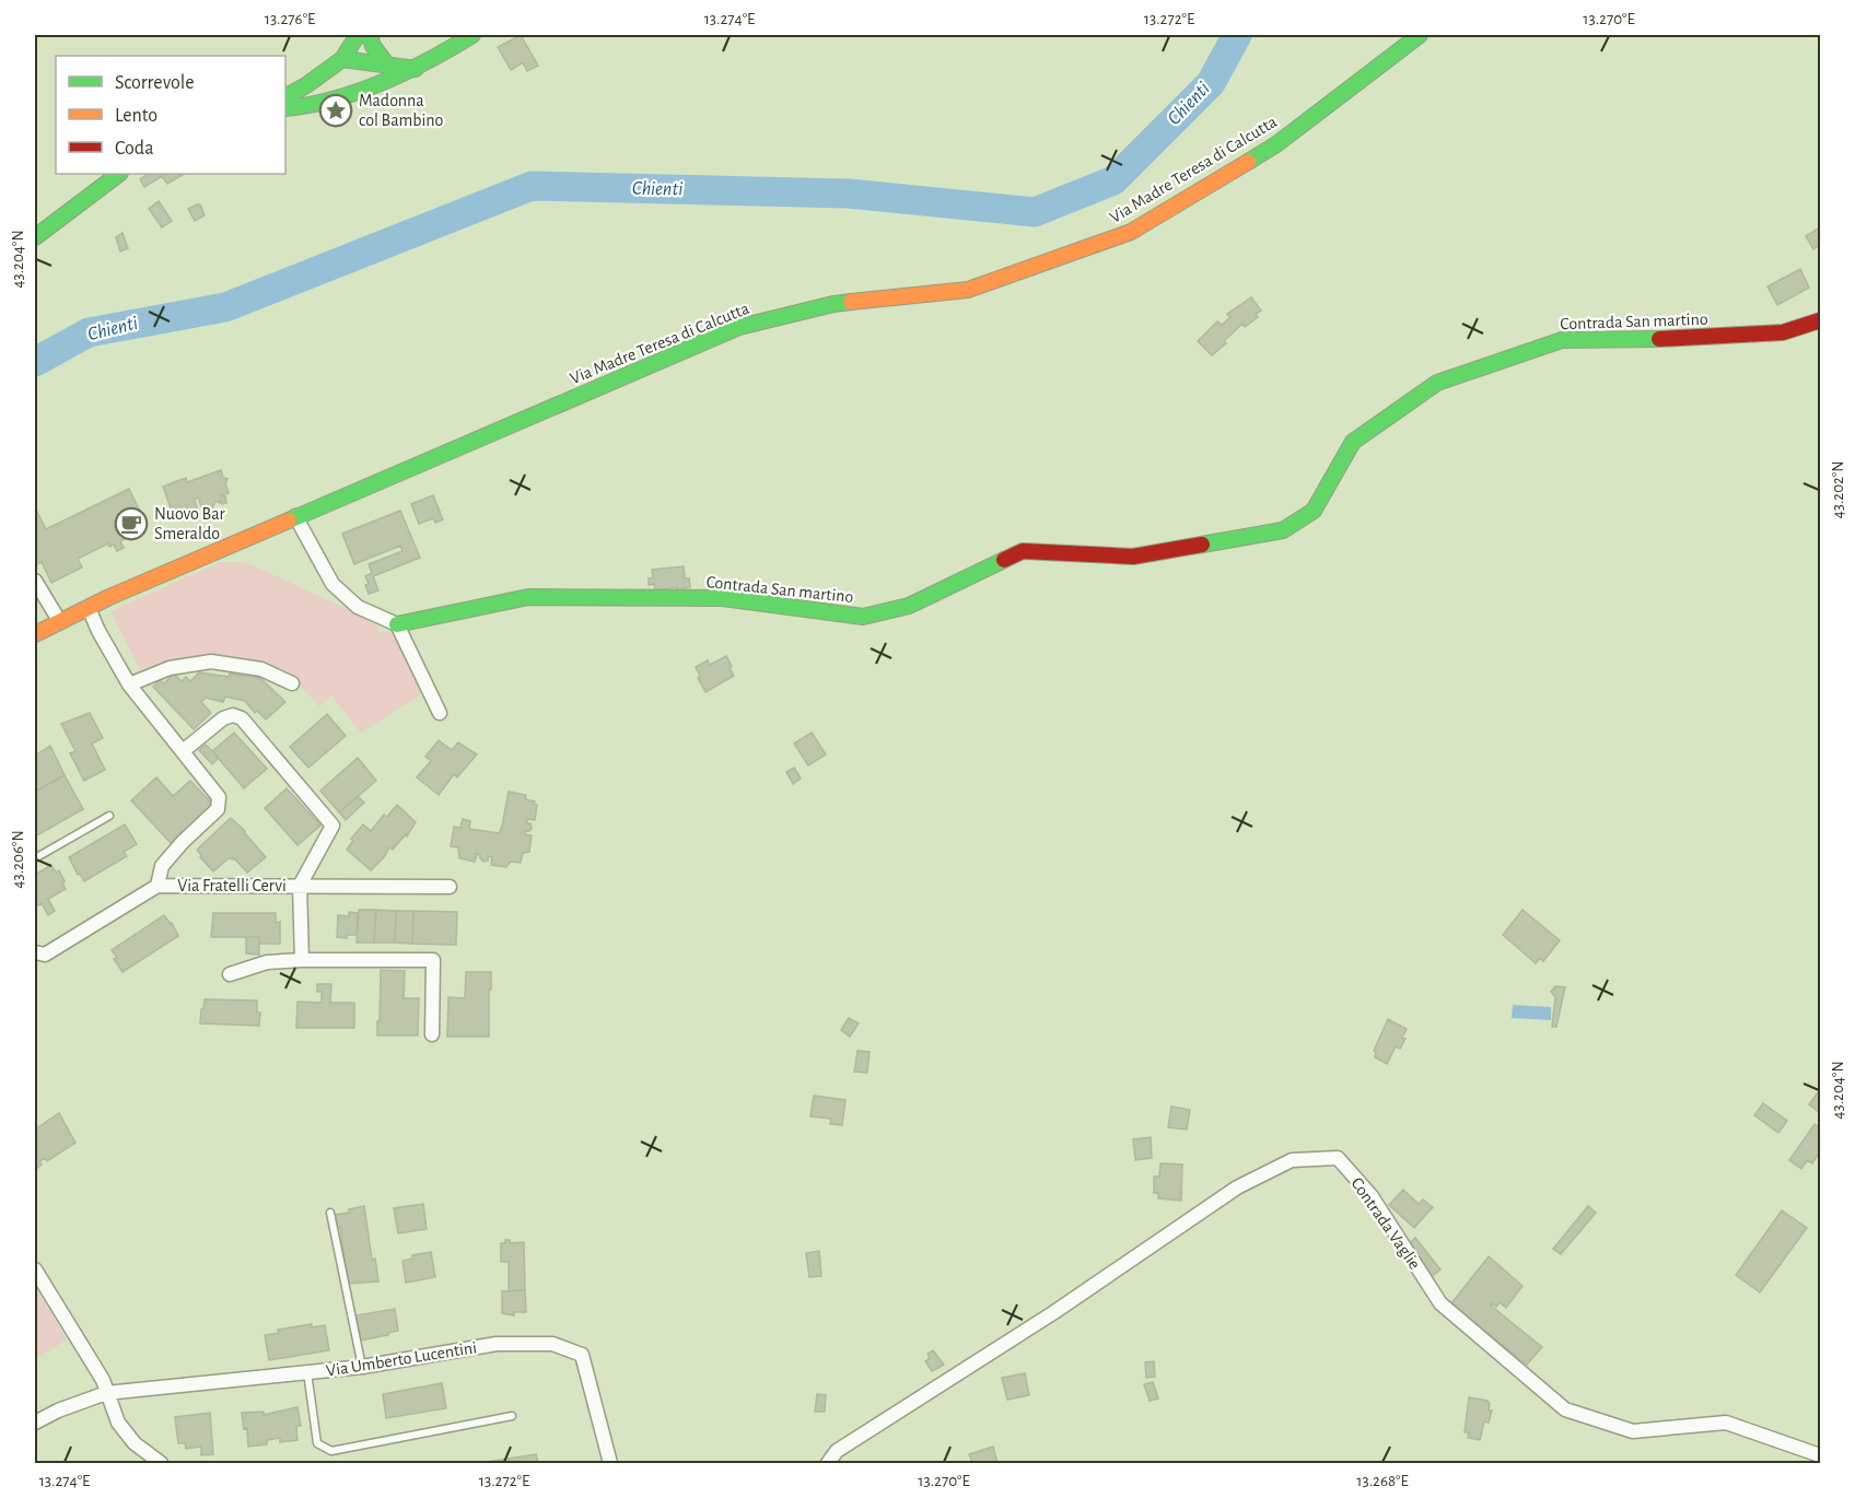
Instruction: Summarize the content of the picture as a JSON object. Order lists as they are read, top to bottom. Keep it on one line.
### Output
{"streets":{"main road":["Via Madre Teresa di Calcutta","Contrada San martino"],"street":["Via Fratelli Cervi","Contrada Vaglie","Via Umberto Lucentini"]},"water":["Chienti"],"places":{"place":["Madonna col Bambino"],"cafe":["Nuovo Bar Smeraldo"]},"legend":["Scorrevole","Lento","Coda"],"coordinates":["13.276°E","13.274°E","13.272°E","13.270°E","43.204°N","43.202°N","43.206°N","13.268°E"]}
